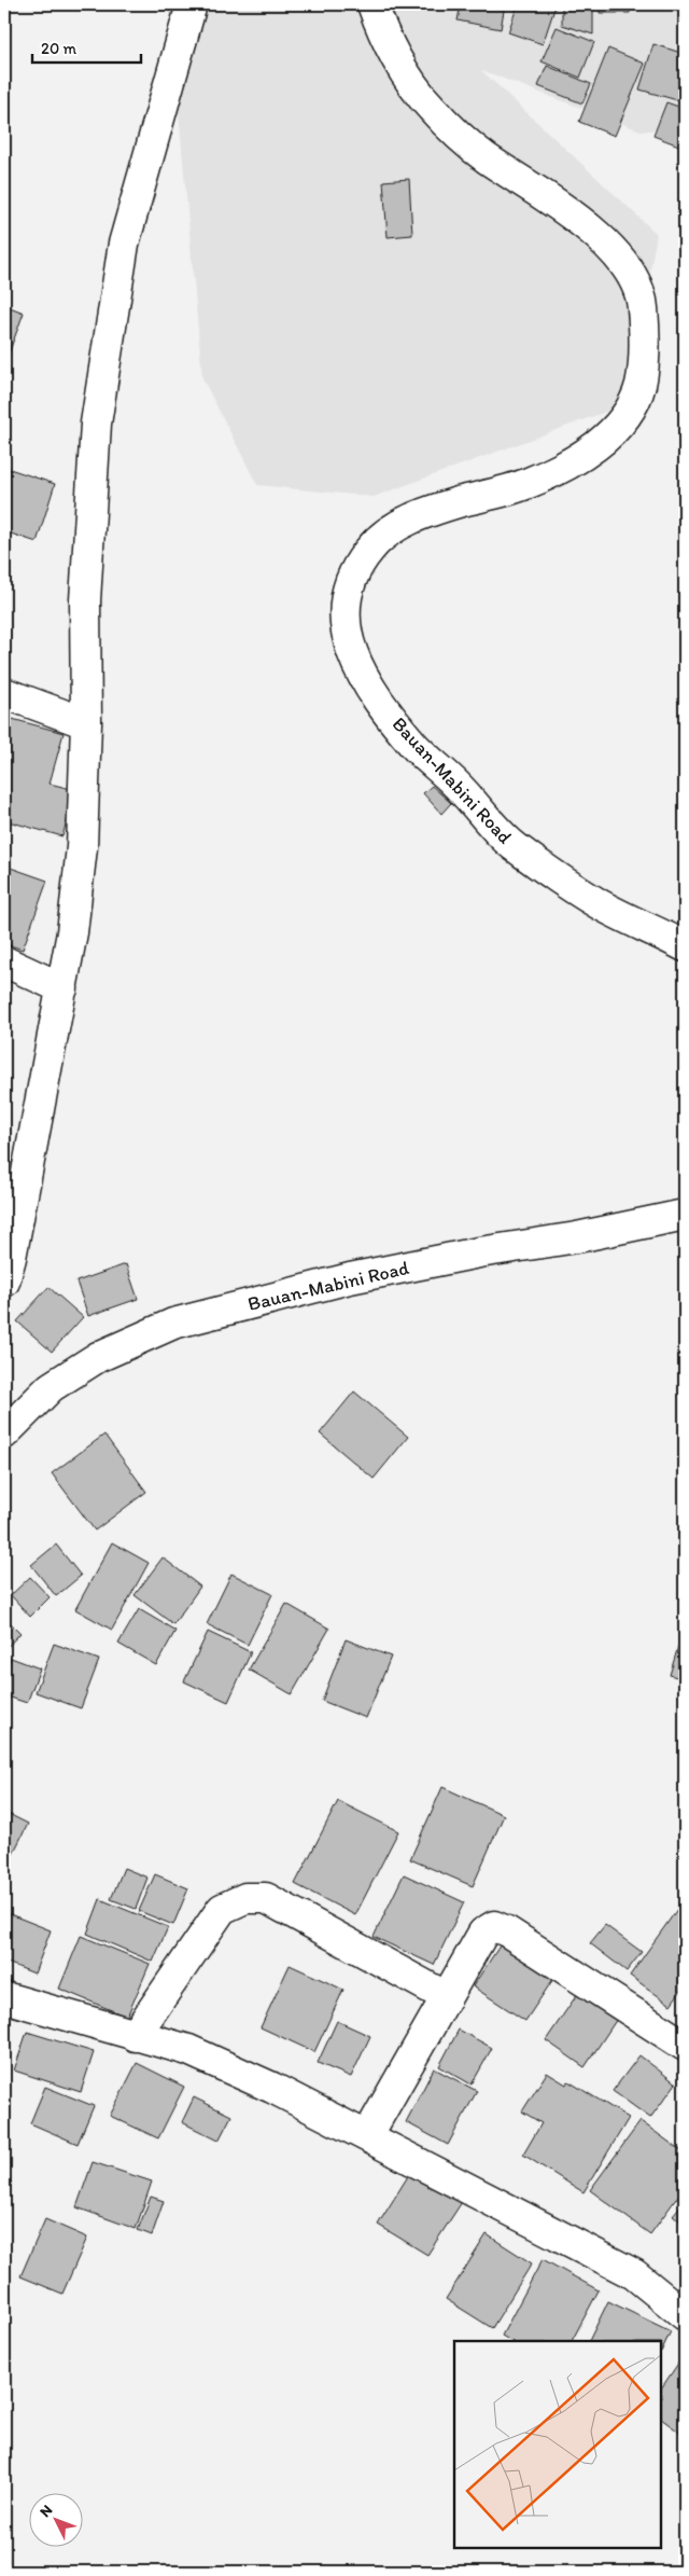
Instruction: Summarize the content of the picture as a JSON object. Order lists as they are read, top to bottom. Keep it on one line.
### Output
{"streets":{"street":["Bauan-Mabini Road"]},"scale_bar":"20 m","north":"top left"}
